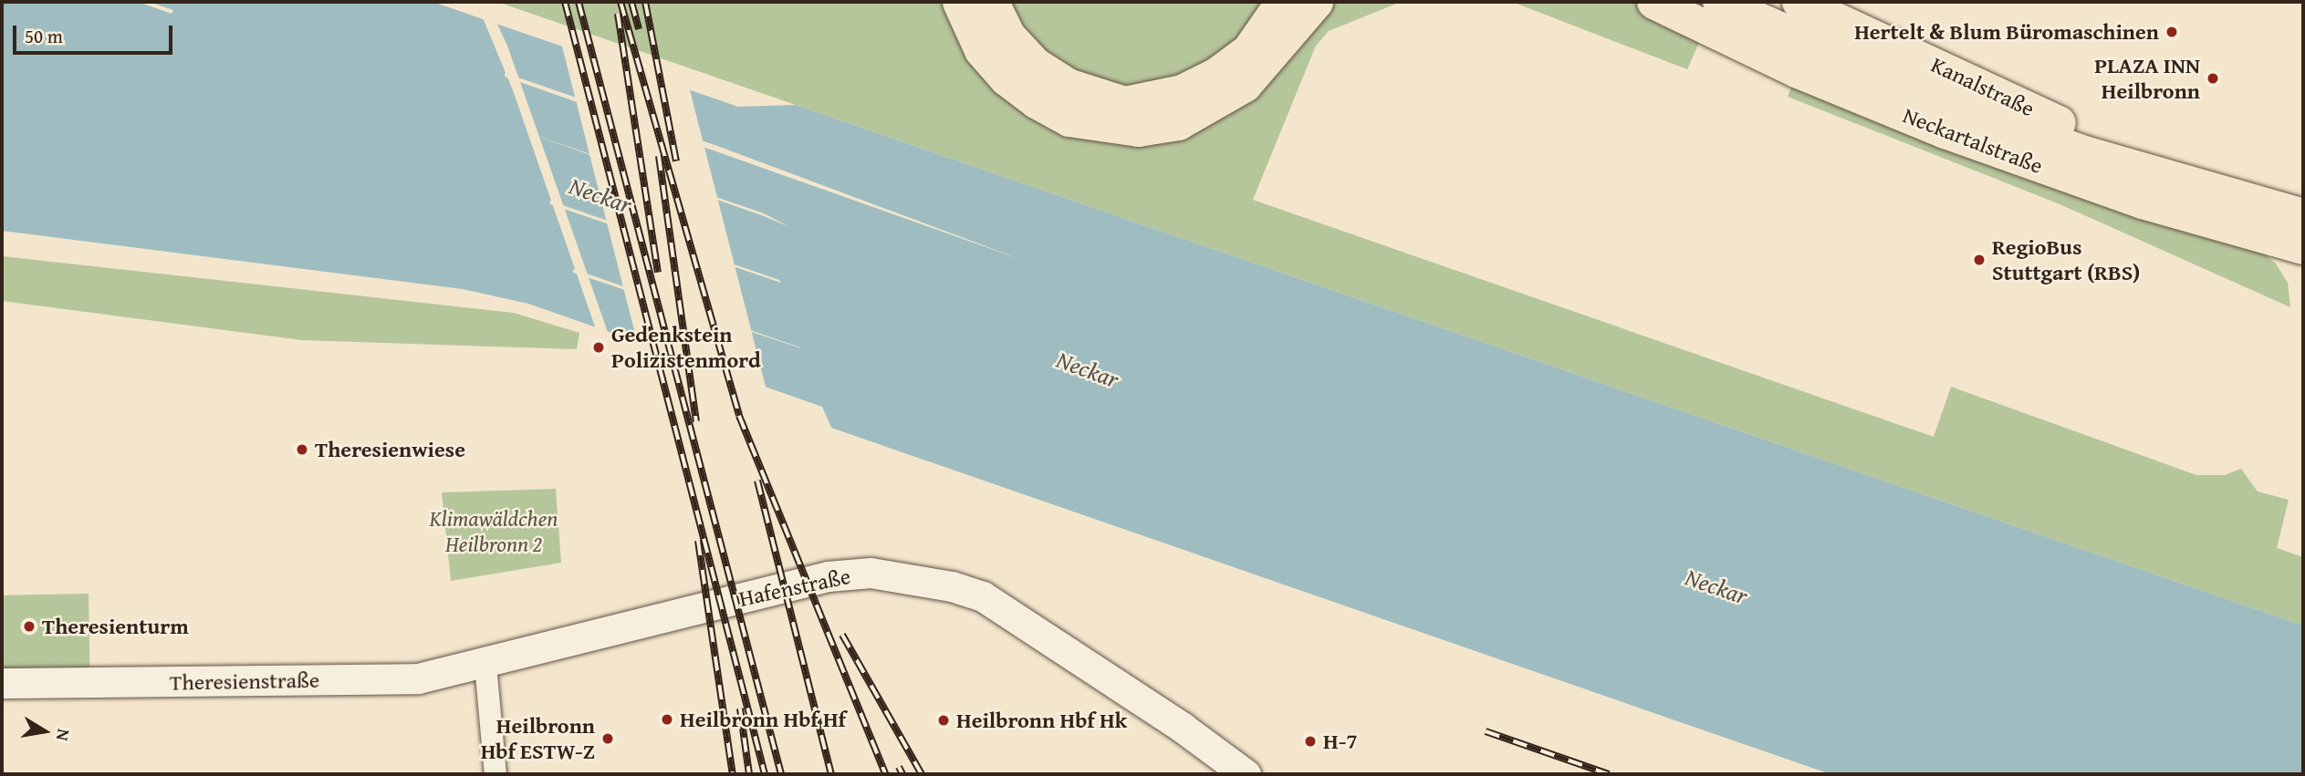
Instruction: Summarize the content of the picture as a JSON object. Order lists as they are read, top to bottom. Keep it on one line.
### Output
{"streets":{"main road":["Kanalstraße","Neckartalstraße","Hafenstraße","Theresienstraße"]},"crossings":[["Kanalstraße","Neckartalstraße"],["Hafenstraße","Theresienstraße"]],"water":["Neckar"],"parks":["Klimawäldchen Heilbronn 2"],"places":["Hertelt & Blum Büromaschinen","PLAZA INN Heilbronn","RegioBus Stuttgart (RBS)","Gedenkstein Polizistenmord","Theresienwiese","Theresienturm","Heilbronn Hbf Hf","Heilbronn Hbf Hk","Heilbronn Hbf ESTW-Z","H-7"],"scale_bar":"50 m","north":"right"}
